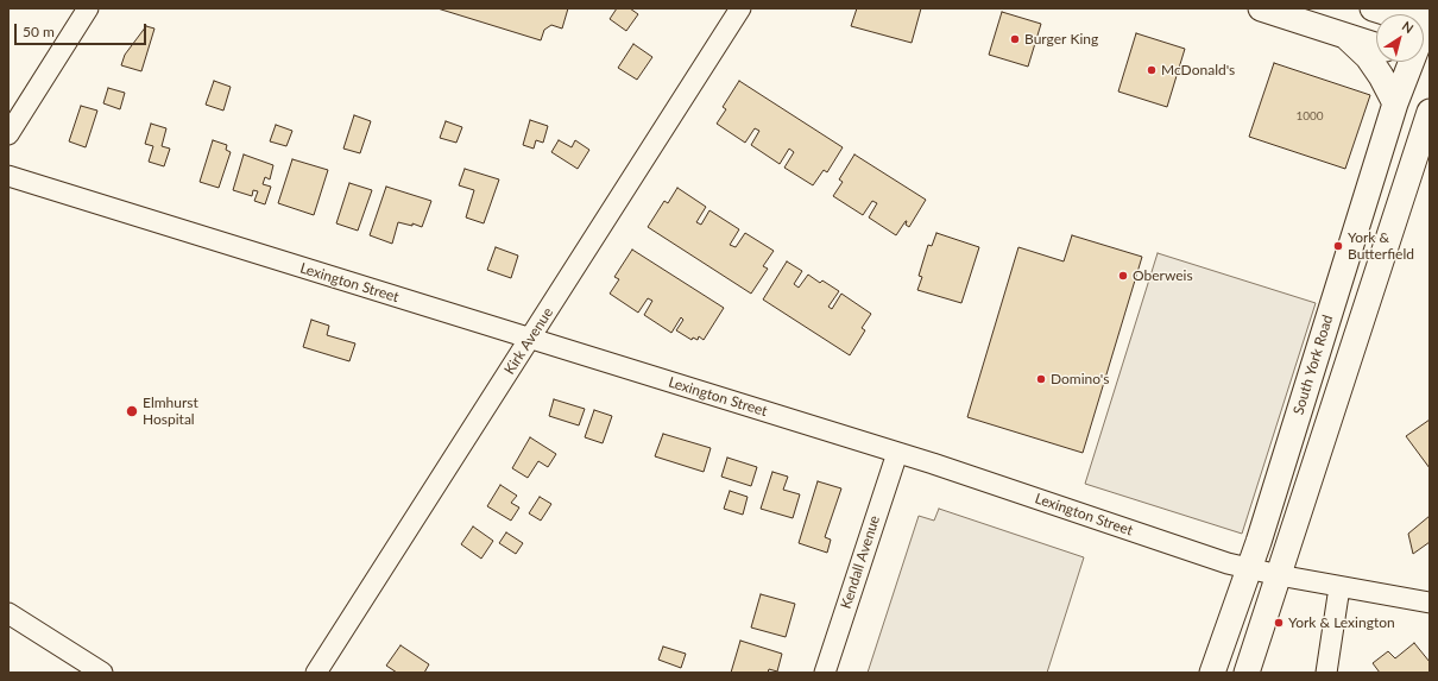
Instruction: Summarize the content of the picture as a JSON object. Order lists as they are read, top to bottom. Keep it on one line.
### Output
{"streets":{"main road":["South York Road"],"street":["Lexington Street","Kirk Avenue","Kendall Avenue"]},"crossings":[["Lexington Street","Kirk Avenue"],["Lexington Street","South York Road"],["Lexington Street","Kendall Avenue"]],"places":["Burger King","McDonald's","York & Butterfield","Oberweis","Domino's","Elmhurst Hospital","York & Lexington"],"house_numbers":["1000"],"scale_bar":"50 m","north":"top right"}
